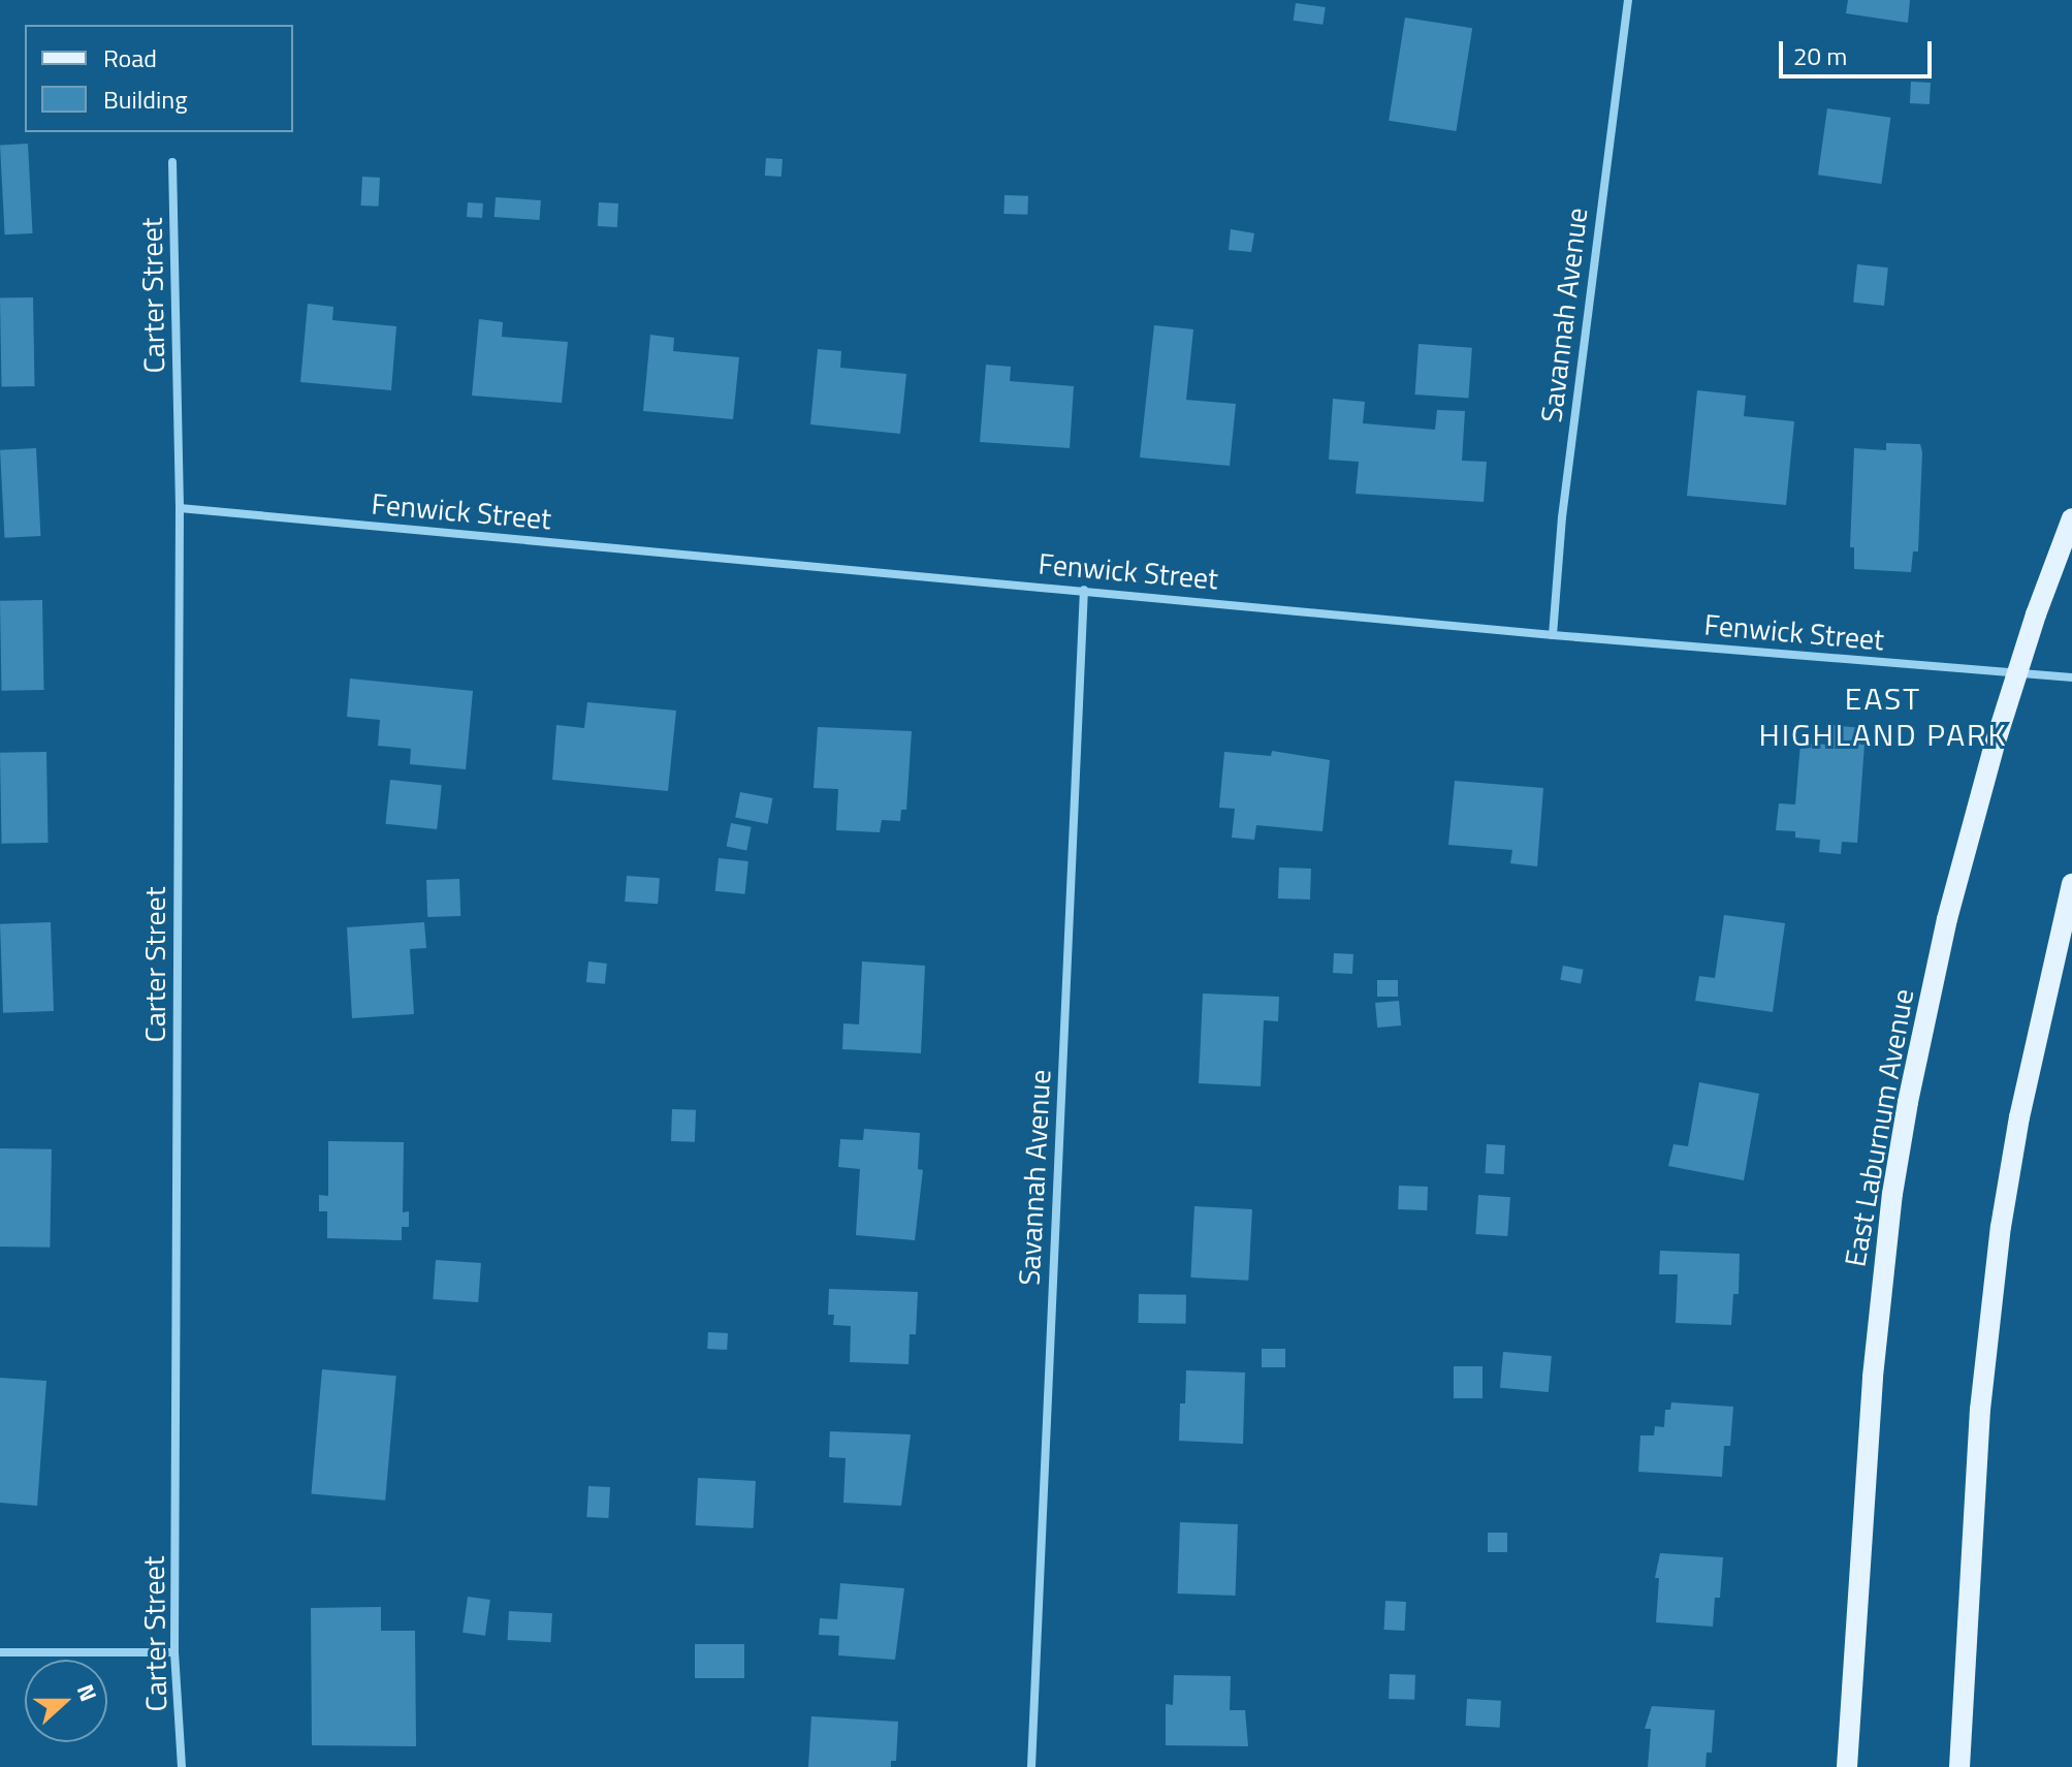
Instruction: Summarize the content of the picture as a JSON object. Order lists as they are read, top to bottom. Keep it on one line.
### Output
{"streets":{"main road":["East Laburnum Avenue"],"street":["Carter Street","Savannah Avenue","Fenwick Street"]},"crossings":[["Carter Street","Fenwick Street"],["Savannah Avenue","Fenwick Street"],["Fenwick Street","East Laburnum Avenue"]],"districts":["EAST HIGHLAND PARK"],"legend":["Road","Building"],"scale_bar":"20 m","north":"right"}
